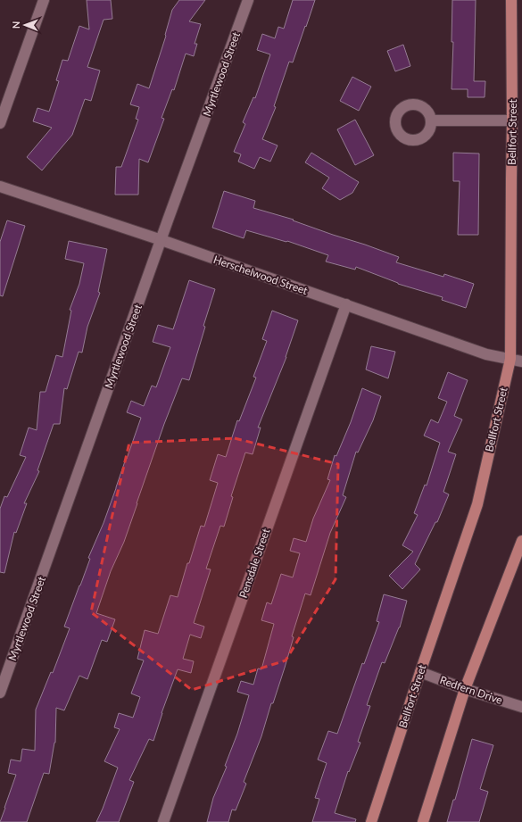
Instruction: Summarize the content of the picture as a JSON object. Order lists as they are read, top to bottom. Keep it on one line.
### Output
{"streets":{"main road":["Bellfort Street"],"street":["Myrtlewood Street","Herschelwood Street","Pensdale Street","Redfern Drive"]},"crossings":[["Myrtlewood Street","Herschelwood Street"],["Bellfort Street","Herschelwood Street"],["Bellfort Street","Redfern Drive"],["Herschelwood Street","Pensdale Street"]],"north":"left"}
